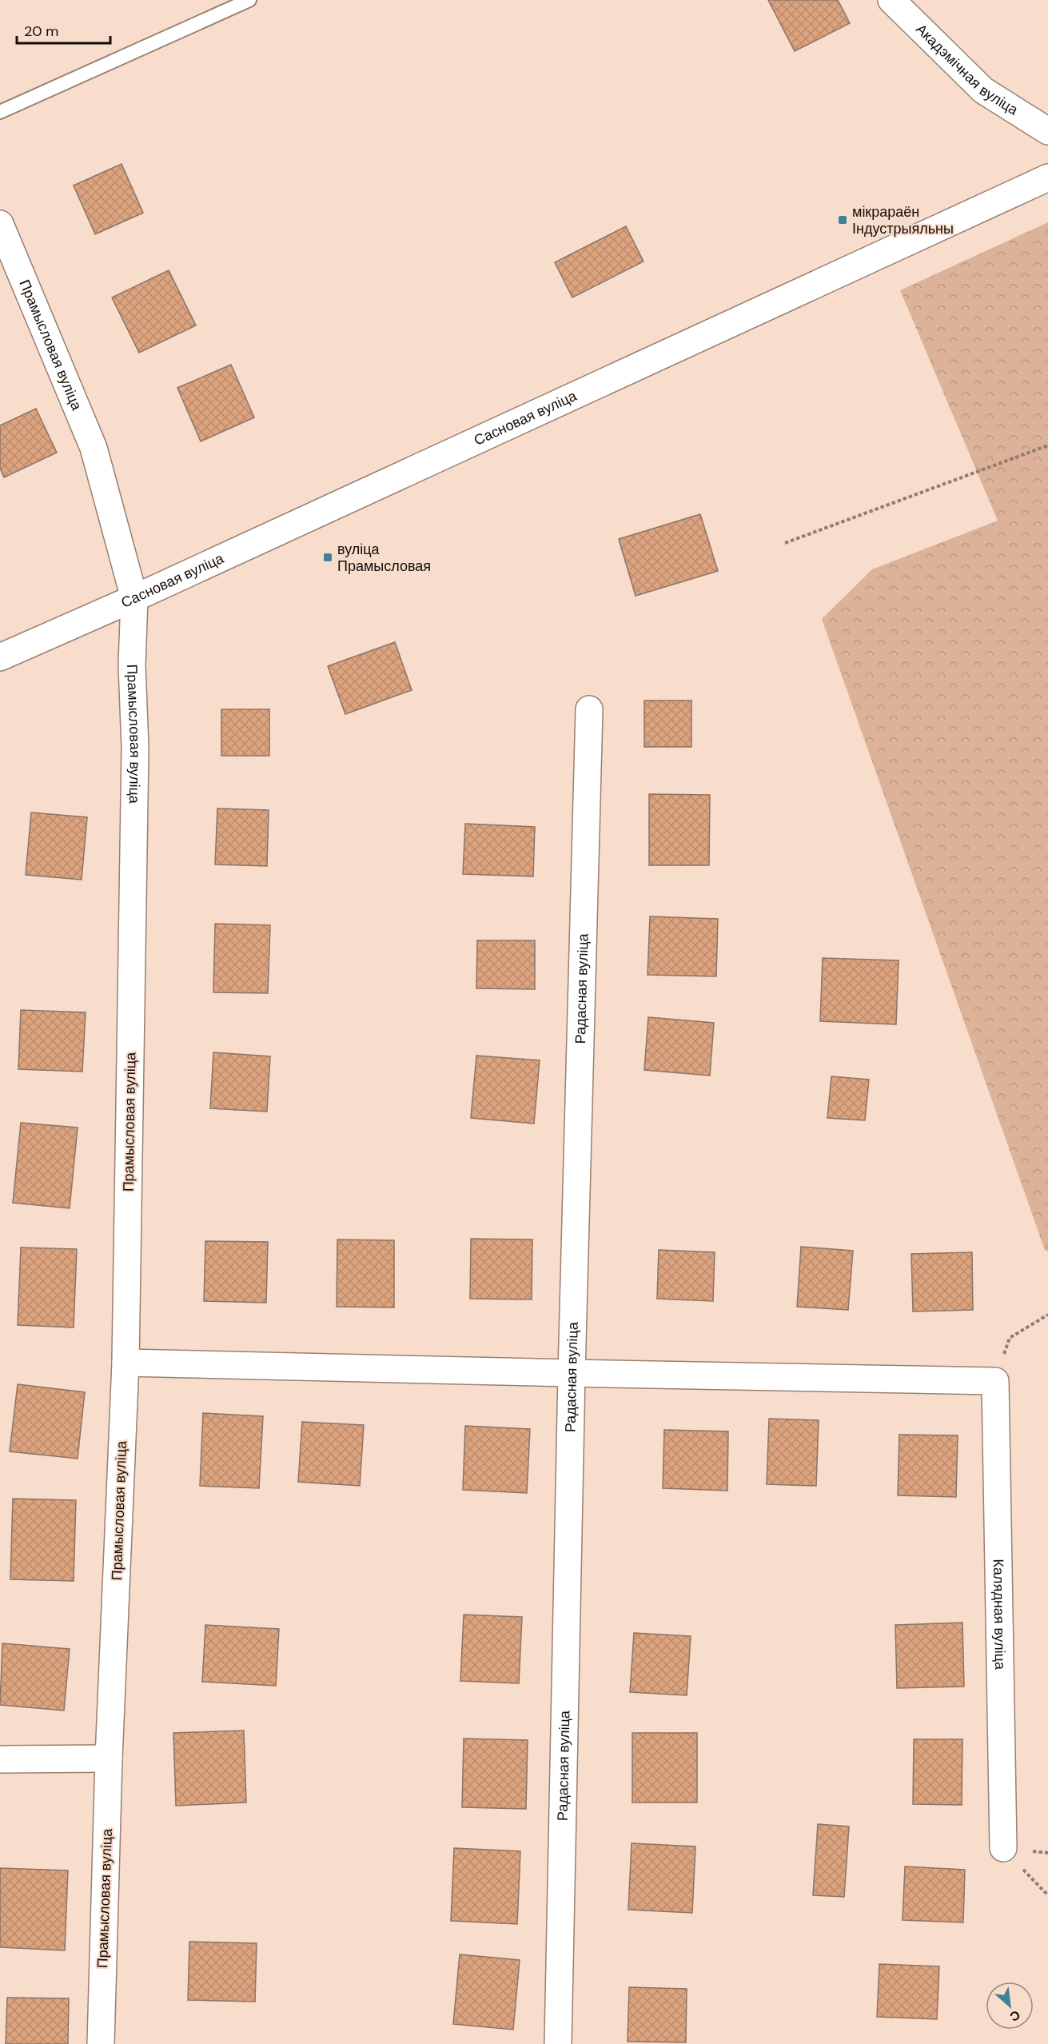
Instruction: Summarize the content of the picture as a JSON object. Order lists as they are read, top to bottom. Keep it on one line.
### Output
{"streets":{"street":["Акадэмічная вуліца","Прамысловая вуліца","Сасновая вуліца","Радасная вуліца","Калядная вуліца"]},"crossings":[["Прамысловая вуліца","Сасновая вуліца"]],"places":{"transit":["мікрараён Індустрыяльны","вуліца Прамысловая"]},"scale_bar":"20 m","north":"bottom right"}
